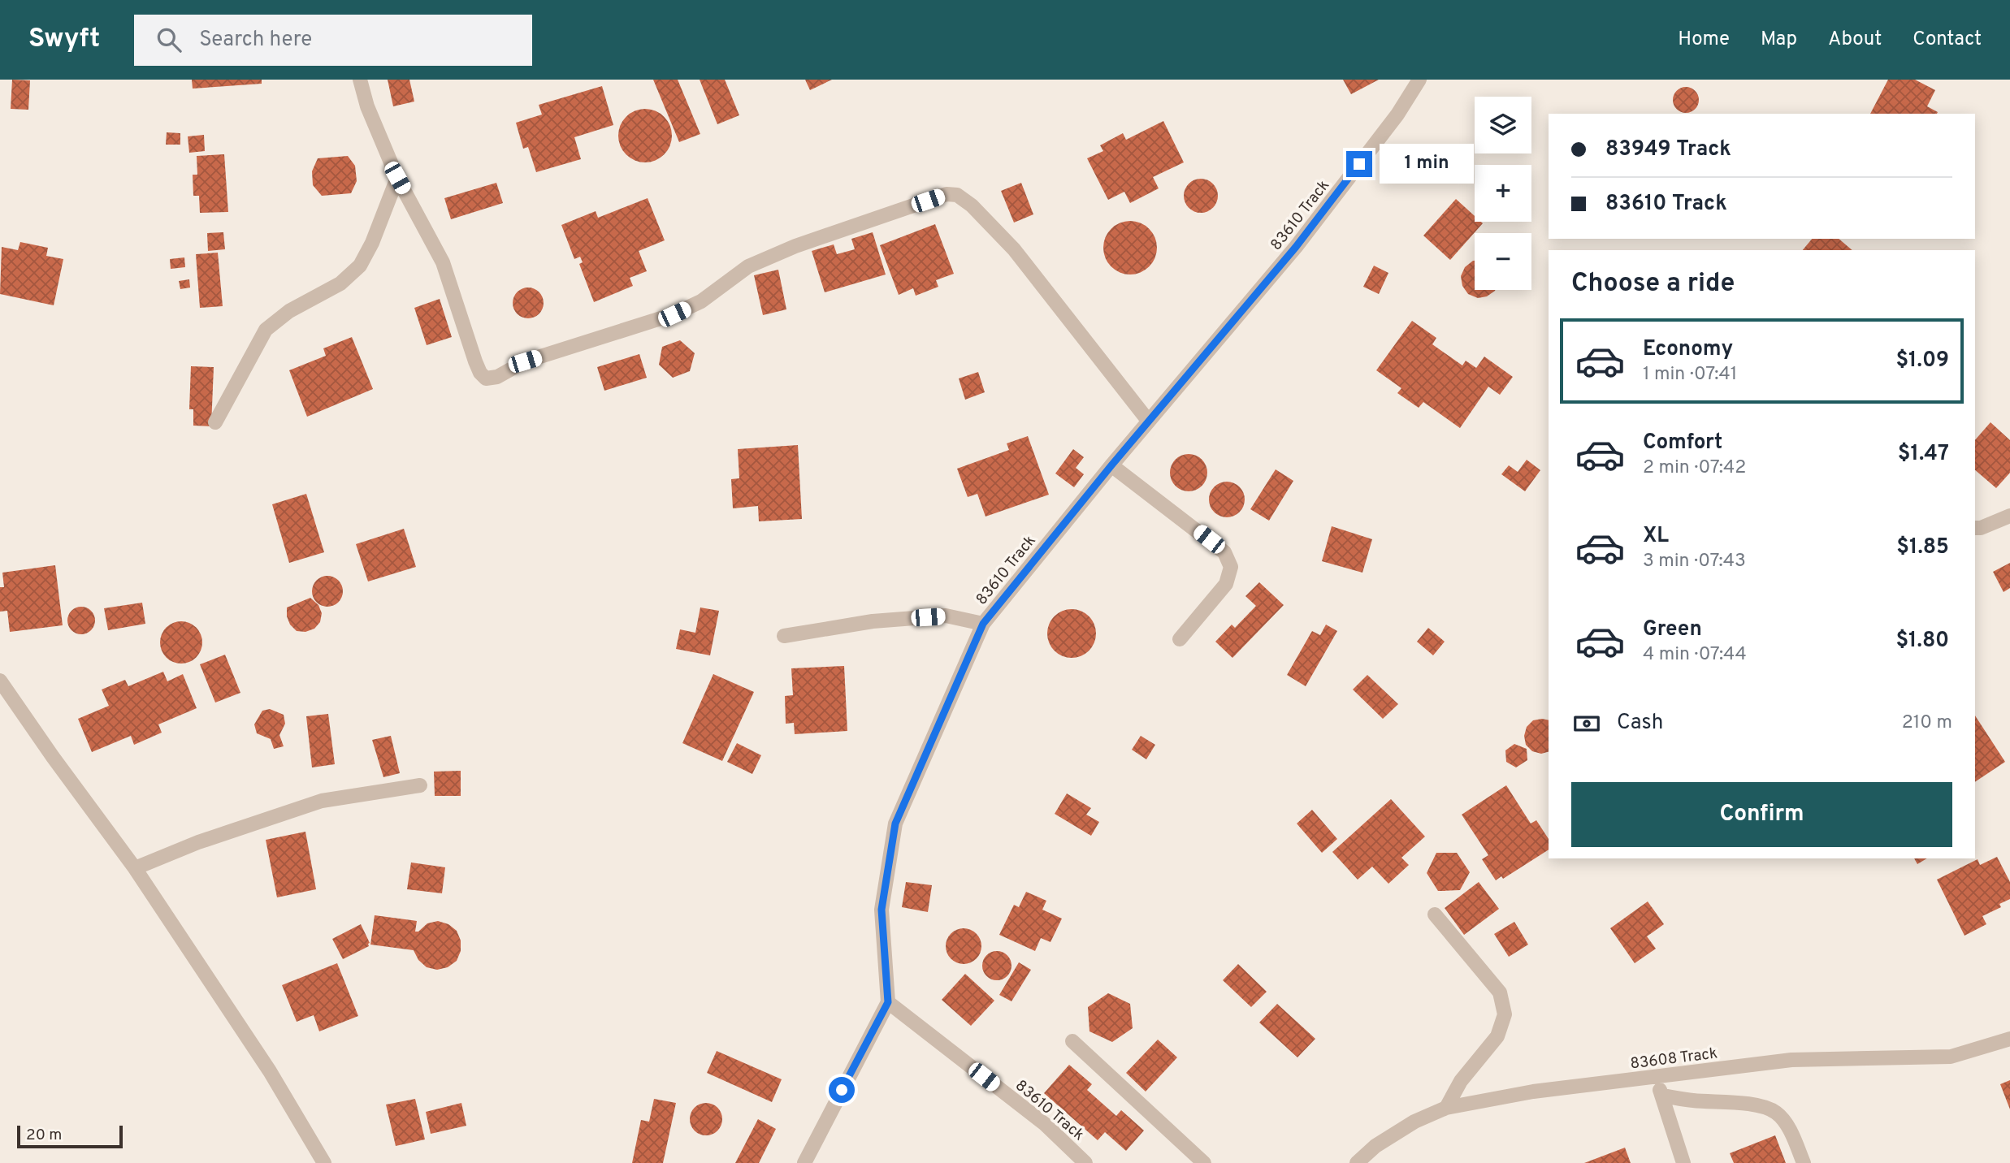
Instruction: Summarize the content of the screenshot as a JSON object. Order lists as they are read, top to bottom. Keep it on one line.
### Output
{"streets":{"street":["83610 Track","83608 Track"]},"scale_bar":"20 m","page":{"header":"Swyft","search":"Search here","nav":["Home","Map","About","Contact"],"map_buttons":["+","−"],"banner":["83949 Track","83610 Track"],"bubble":"1 min","heading":"Choose a ride","list":[{"name":"Economy","note":"1 min · 07:41","value":"$1.09"},{"name":"Comfort","note":"2 min · 07:42","value":"$1.47"},{"name":"XL","note":"3 min · 07:43","value":"$1.85"},{"name":"Green","note":"4 min · 07:44","value":"$1.80"}],"pay":["Cash","210 m"],"buttons":"Confirm","scale":"20 m"}}
